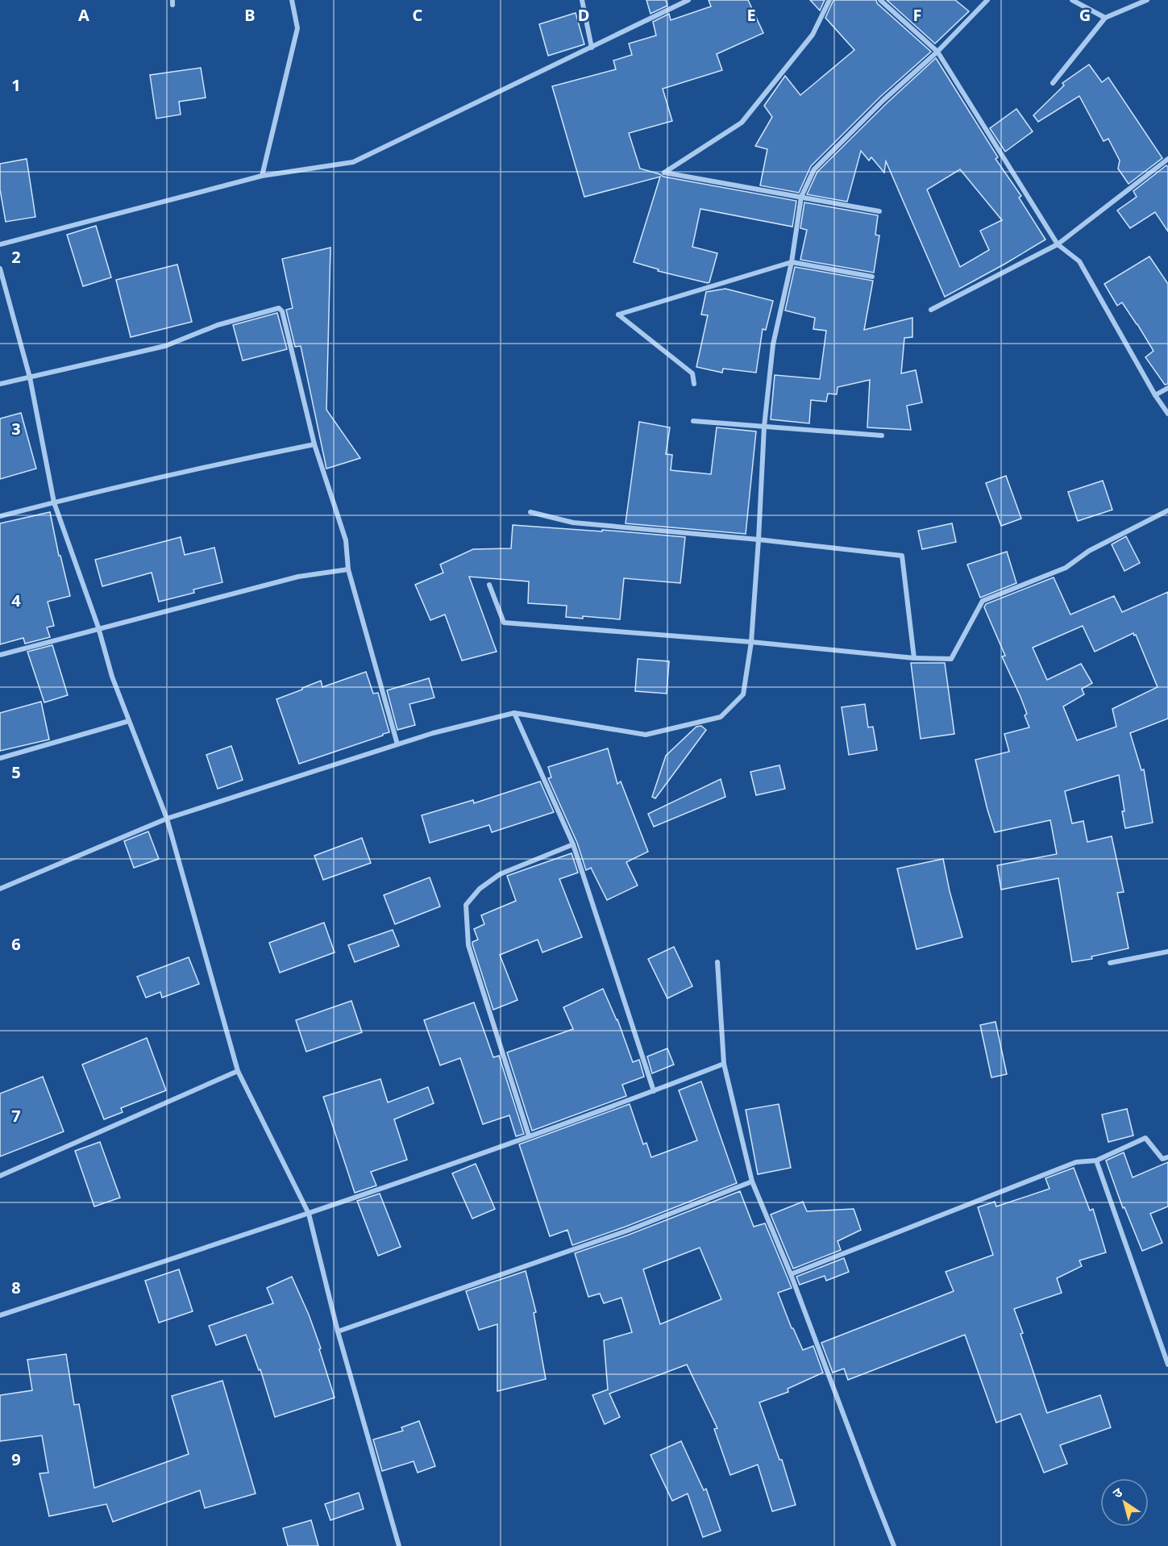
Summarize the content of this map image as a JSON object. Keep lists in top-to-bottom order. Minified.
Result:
{"north":"top left","grid":{"columns":["A","B","C","D","E","F","G"],"rows":["1","2","3","4","5","6","7","8","9"]}}
